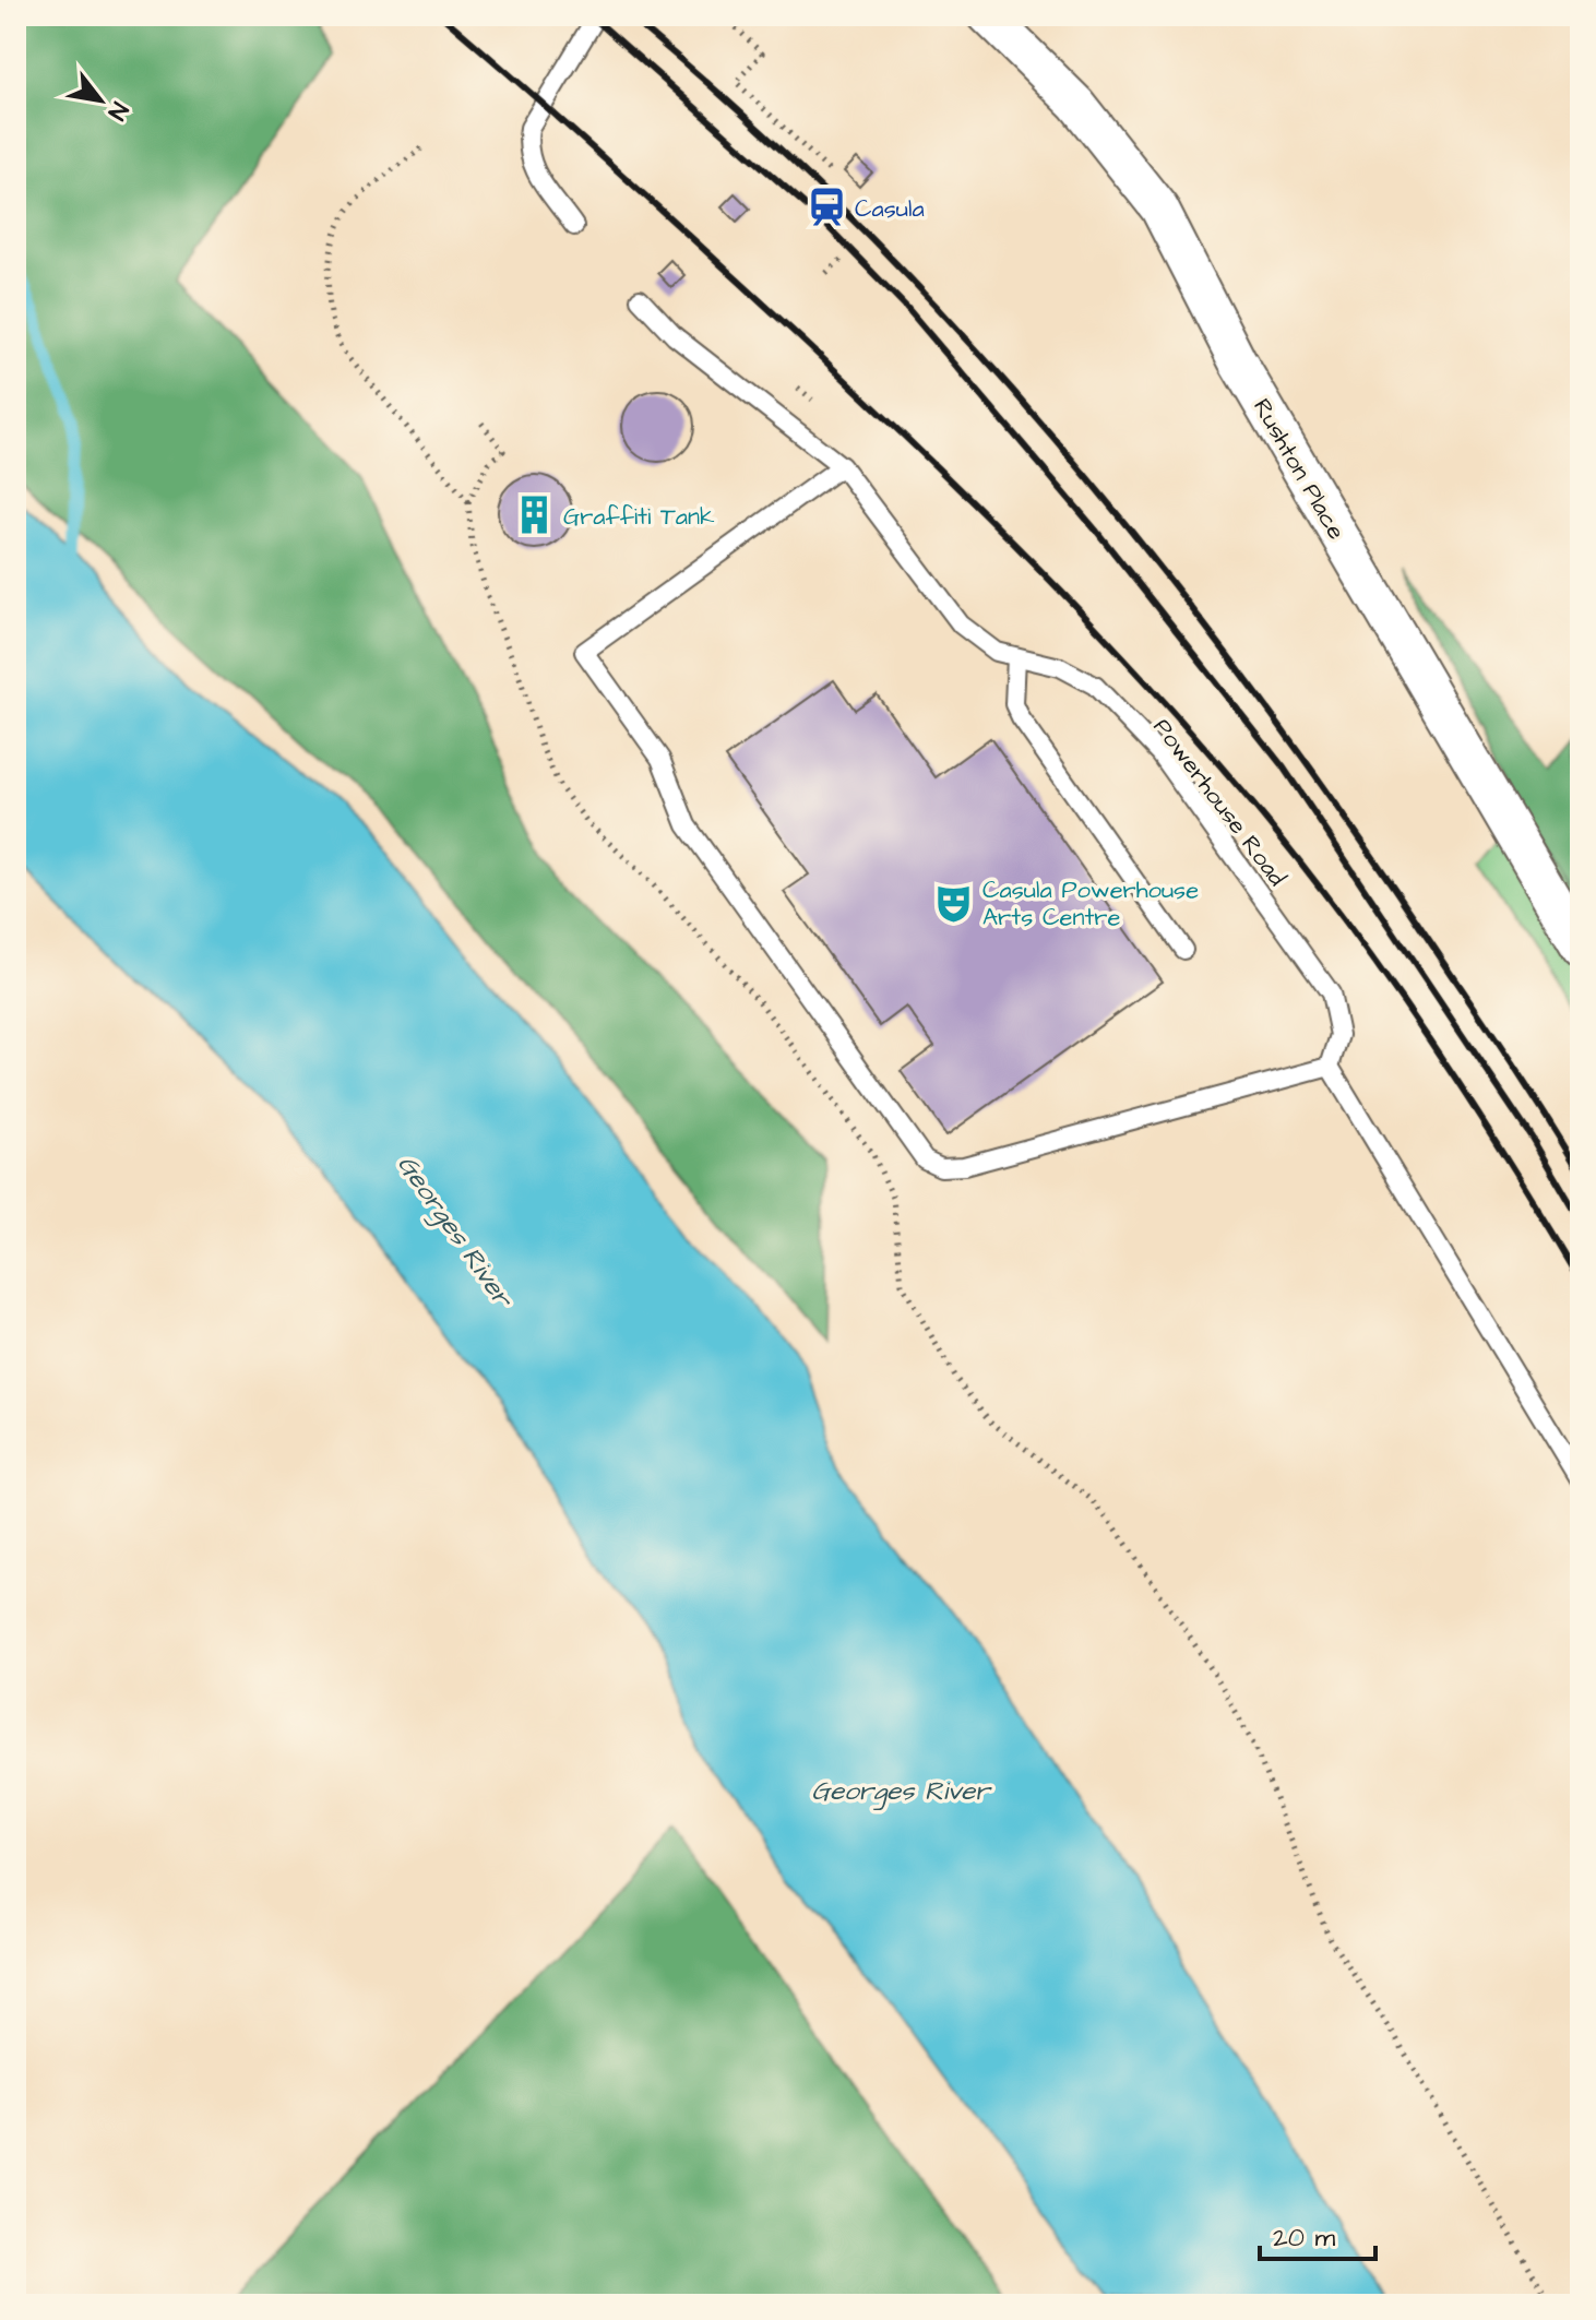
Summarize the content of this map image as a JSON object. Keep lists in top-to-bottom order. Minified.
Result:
{"streets":{"street":["Rushton Place"],"lane":["Powerhouse Road"]},"water":["Georges River"],"places":{"station":["Casula"],"building":["Graffiti Tank"],"theatre":["Casula Powerhouse Arts Centre"]},"scale_bar":"20 m","north":"bottom right"}
